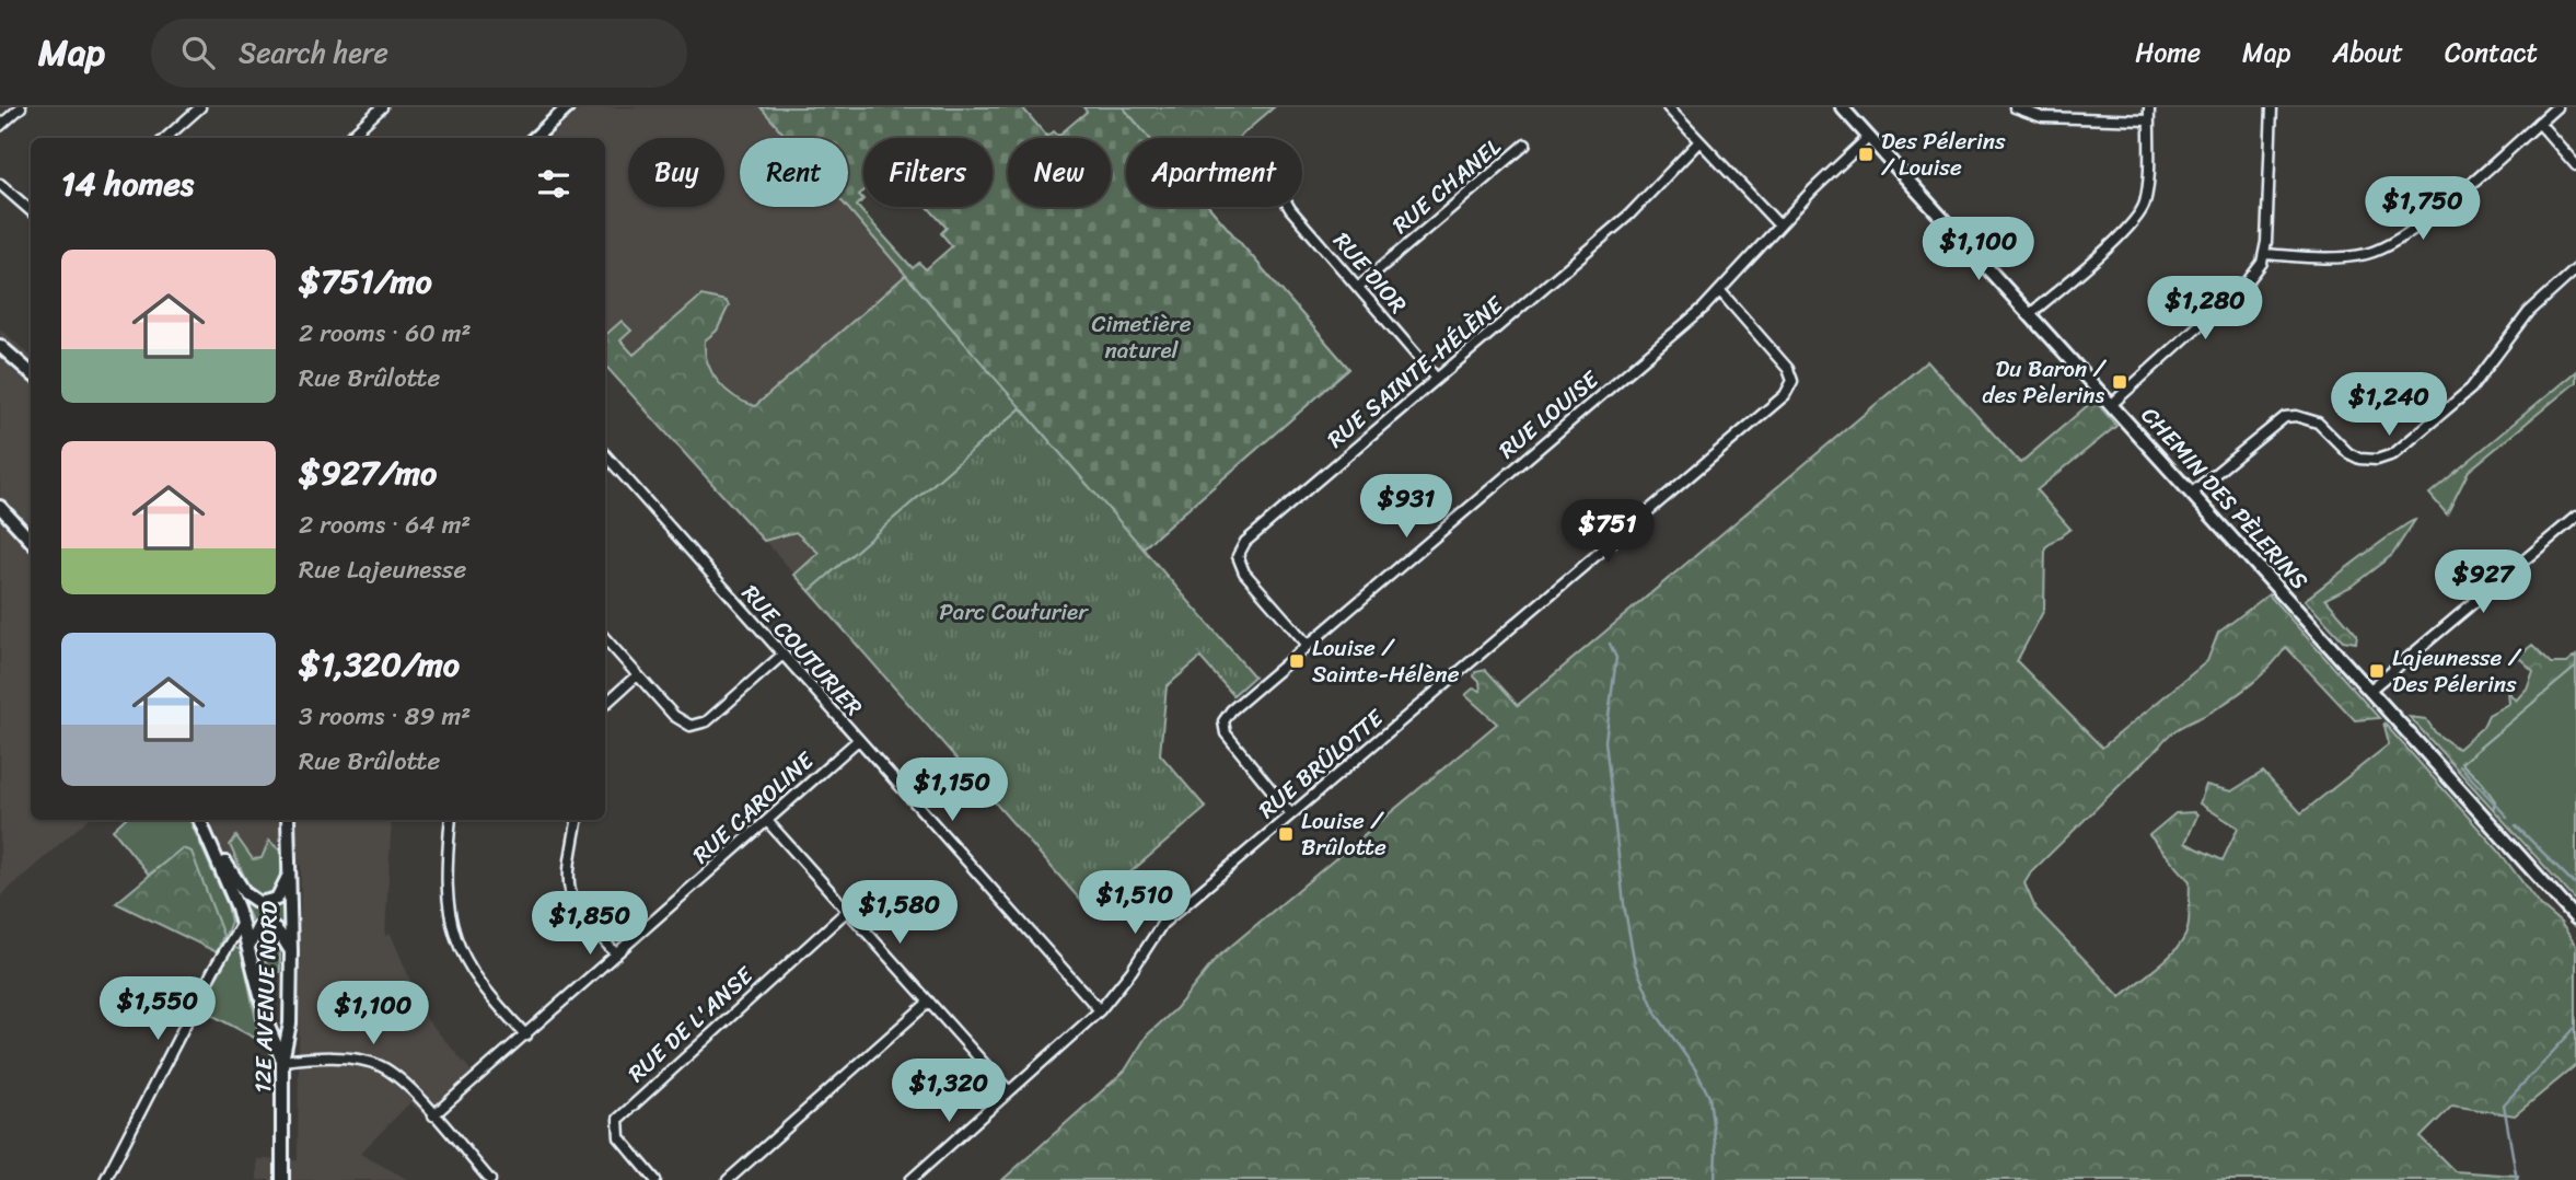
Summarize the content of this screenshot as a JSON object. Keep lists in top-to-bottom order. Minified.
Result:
{"streets":{"street":["RUE CHANEL","RUE DIOR","RUE SAINTE-HÉLÈNE","RUE LOUISE","CHEMIN DES PÈLERINS","RUE COUTURIER","RUE BRÛLOTTE","RUE CAROLINE","12E AVENUE NORD","RUE DE L'ANSE"]},"crossings":[["RUE CHANEL","RUE DIOR"],["RUE DIOR","RUE SAINTE-HÉLÈNE"],["RUE SAINTE-HÉLÈNE","RUE LOUISE"],["RUE LOUISE","CHEMIN DES PÈLERINS"],["RUE LOUISE","RUE BRÛLOTTE"],["RUE COUTURIER","RUE BRÛLOTTE"],["RUE COUTURIER","RUE CAROLINE"]],"parks":["Cimetière naturel","Parc Couturier"],"places":{"transit":["Des Pélerins / Louise","Du Baron / des Pèlerins","Louise / Sainte-Hélène","Lajeunesse / Des Pélerins","Louise / Brûlotte"]},"page":{"header":"Map","search":"Search here","nav":["Home","Map","About","Contact"],"chip":["Buy","Rent","Filters","New","Apartment"],"heading":"14 homes","price":["$1,750","$1,100","$1,280","$1,240","$931","$751","$927","$1,150","$1,510","$1,580","$1,850","$1,550","$1,100","$1,320"],"list":[{"name":"$751/mo","note":"2 rooms · 60 m² · Rue Brûlotte"},{"name":"$927/mo","note":"2 rooms · 64 m² · Rue Lajeunesse"},{"name":"$1,320/mo","note":"3 rooms · 89 m² · Rue Brûlotte"}]}}
